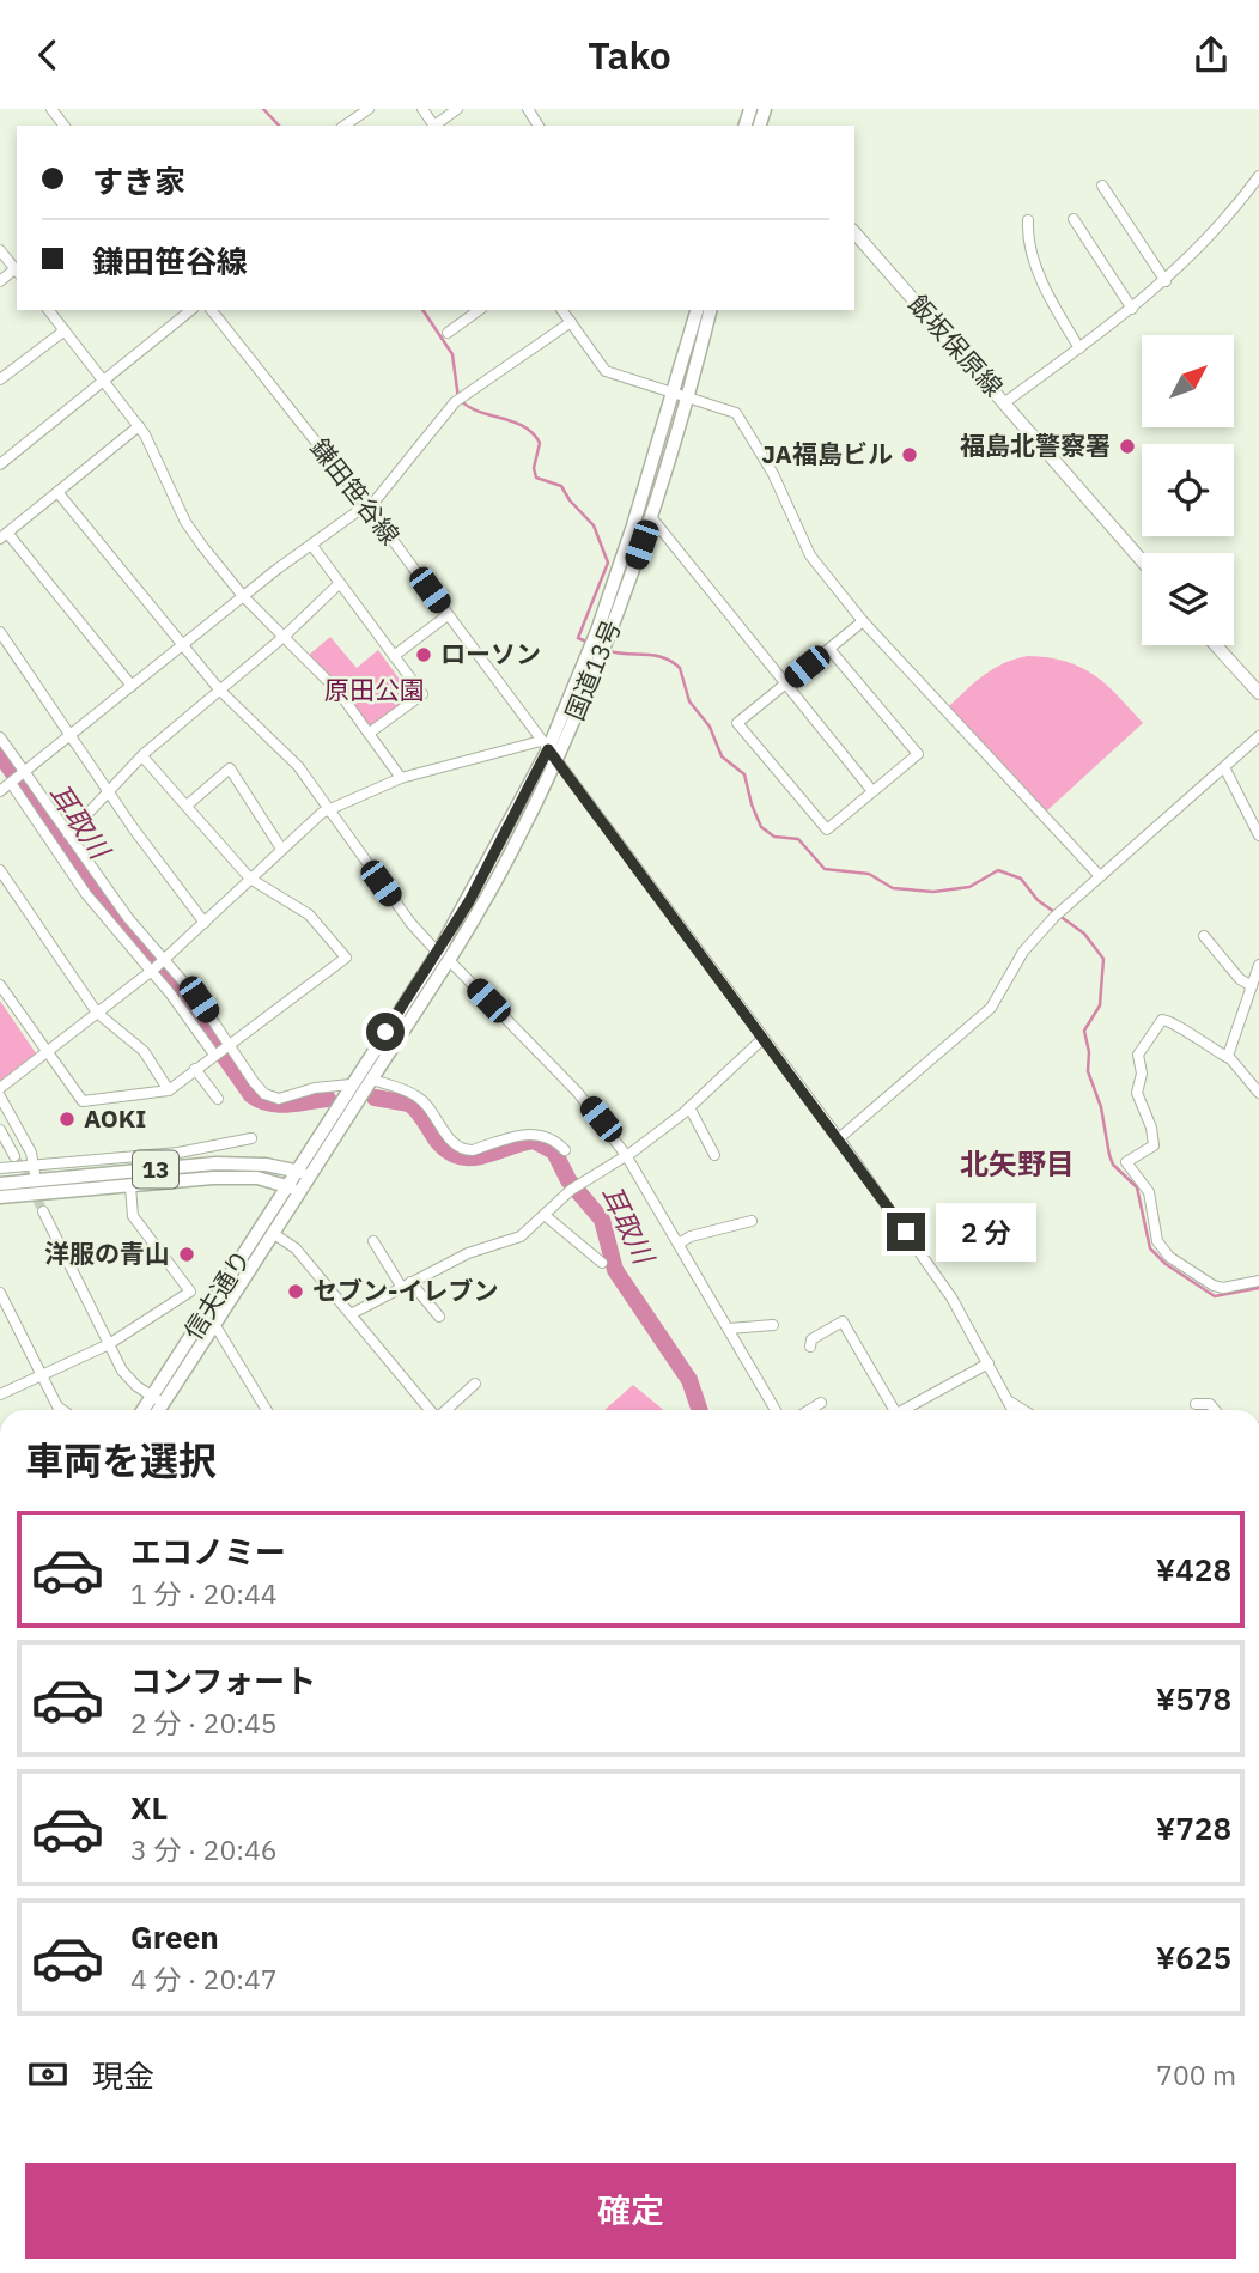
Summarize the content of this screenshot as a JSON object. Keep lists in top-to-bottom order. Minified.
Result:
{"streets":{"highway":["国道13号","13","信夫通り"],"main road":["飯坂保原線"],"street":["鎌田笹谷線"]},"crossings":[["鎌田笹谷線","国道13号"],["国道13号","13"],["国道13号","信夫通り"],["13","信夫通り"]],"districts":["北矢野目"],"water":["耳取川"],"parks":["原田公園"],"places":["福島北警察署","JA福島ビル","ローソン","AOKI","洋服の青山","セブン-イレブン"],"north":"top right","page":{"header":"Tako","banner":["すき家","鎌田笹谷線"],"bubble":"2 分","heading":"車両を選択","list":[{"name":"エコノミー","note":"1 分 · 20:44","value":"¥428"},{"name":"コンフォート","note":"2 分 · 20:45","value":"¥578"},{"name":"XL","note":"3 分 · 20:46","value":"¥728"},{"name":"Green","note":"4 分 · 20:47","value":"¥625"}],"pay":["現金","700 m"],"buttons":"確定"}}
